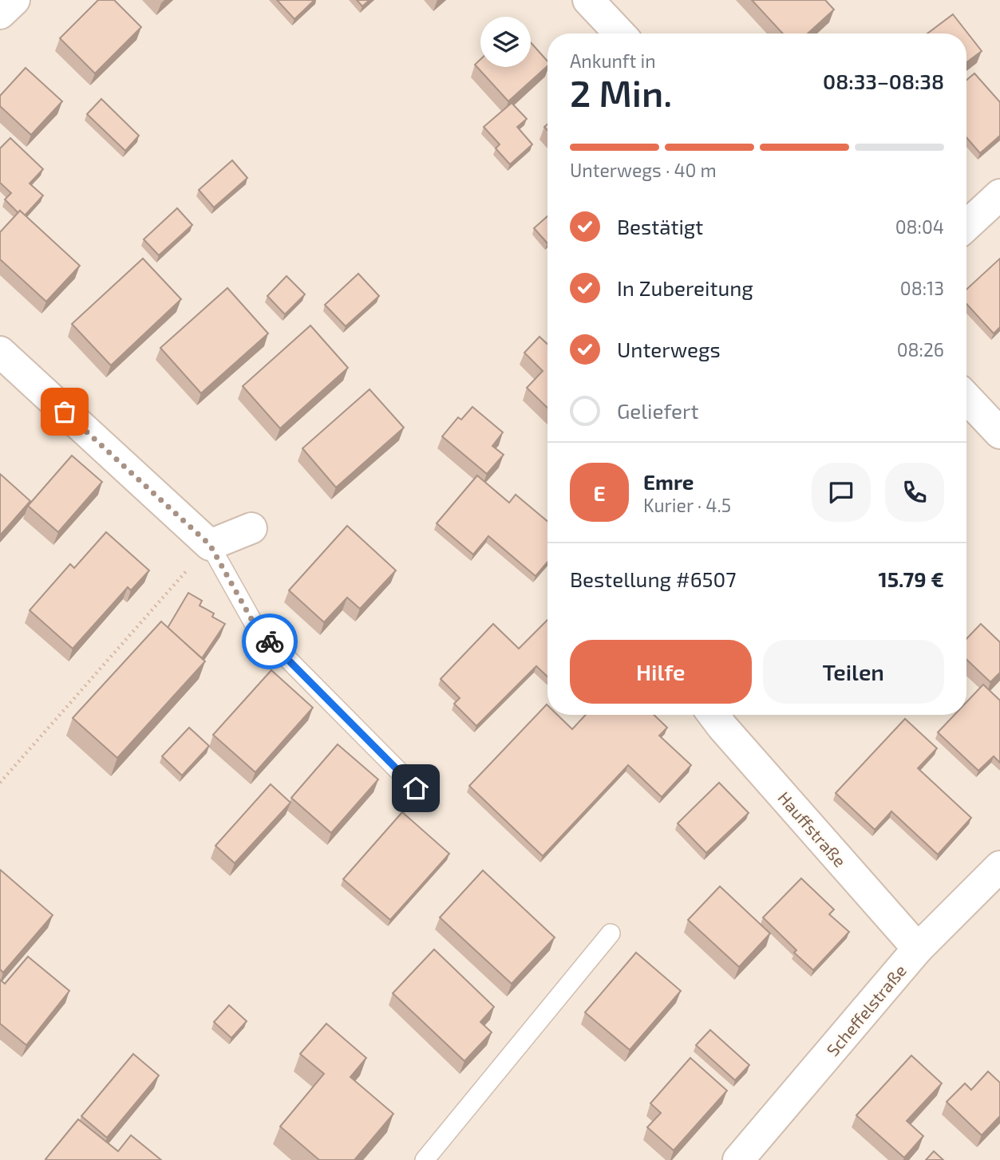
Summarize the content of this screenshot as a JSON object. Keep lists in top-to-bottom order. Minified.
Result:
{"streets":{"street":["Hauffstraße","Scheffelstraße"]},"crossings":[["Hauffstraße","Scheffelstraße"]],"page":{"heading":["2 Min.","Ankunft in","08:33–08:38"],"panel":["Emre","Kurier · 4.5","Bestellung #6507","15.79 €"],"bar":"Unterwegs · 40 m","list":[["Bestätigt","08:04"],["In Zubereitung","08:13"],["Unterwegs","08:26"],"Geliefert"],"round":"E","buttons":["Hilfe","Teilen"]}}
